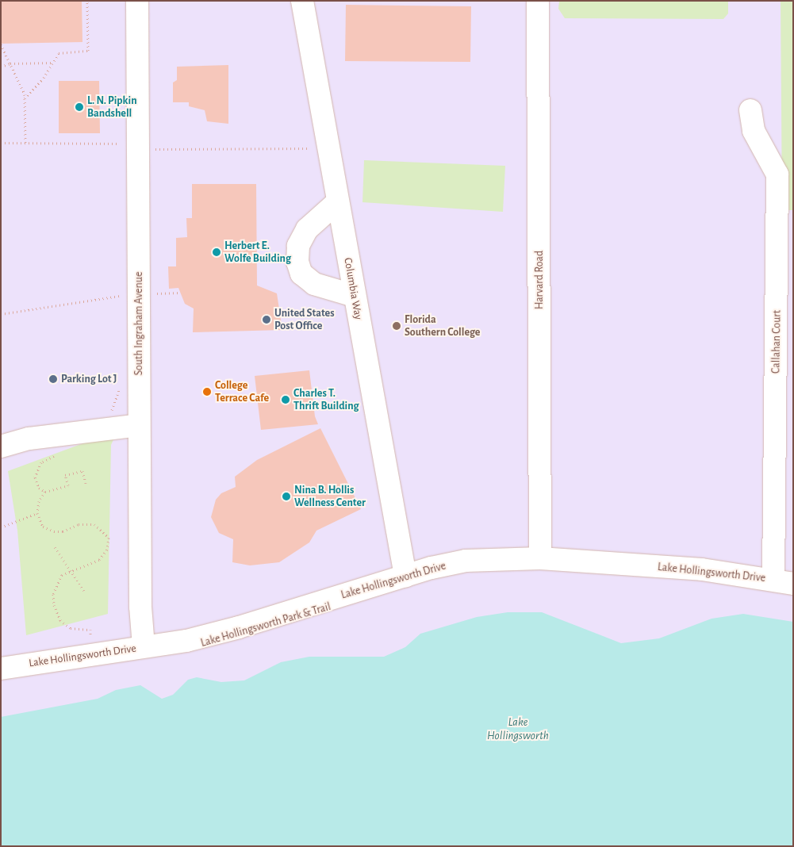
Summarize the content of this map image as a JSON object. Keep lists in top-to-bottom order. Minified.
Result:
{"streets":{"street":["Harvard Road","Columbia Way","South Ingraham Avenue","Callahan Court","Lake Hollingsworth Drive"]},"crossings":[["Harvard Road","Lake Hollingsworth Drive"],["Columbia Way","Lake Hollingsworth Drive"],["South Ingraham Avenue","Lake Hollingsworth Drive"],["Callahan Court","Lake Hollingsworth Drive"]],"water":["Lake Hollingsworth"],"places":["L. N. Pipkin Bandshell","Herbert E. Wolfe Building","United States Post Office","Florida Southern College","Parking Lot J","College Terrace Cafe","Charles T. Thrift Building","Nina B. Hollis Wellness Center"]}
